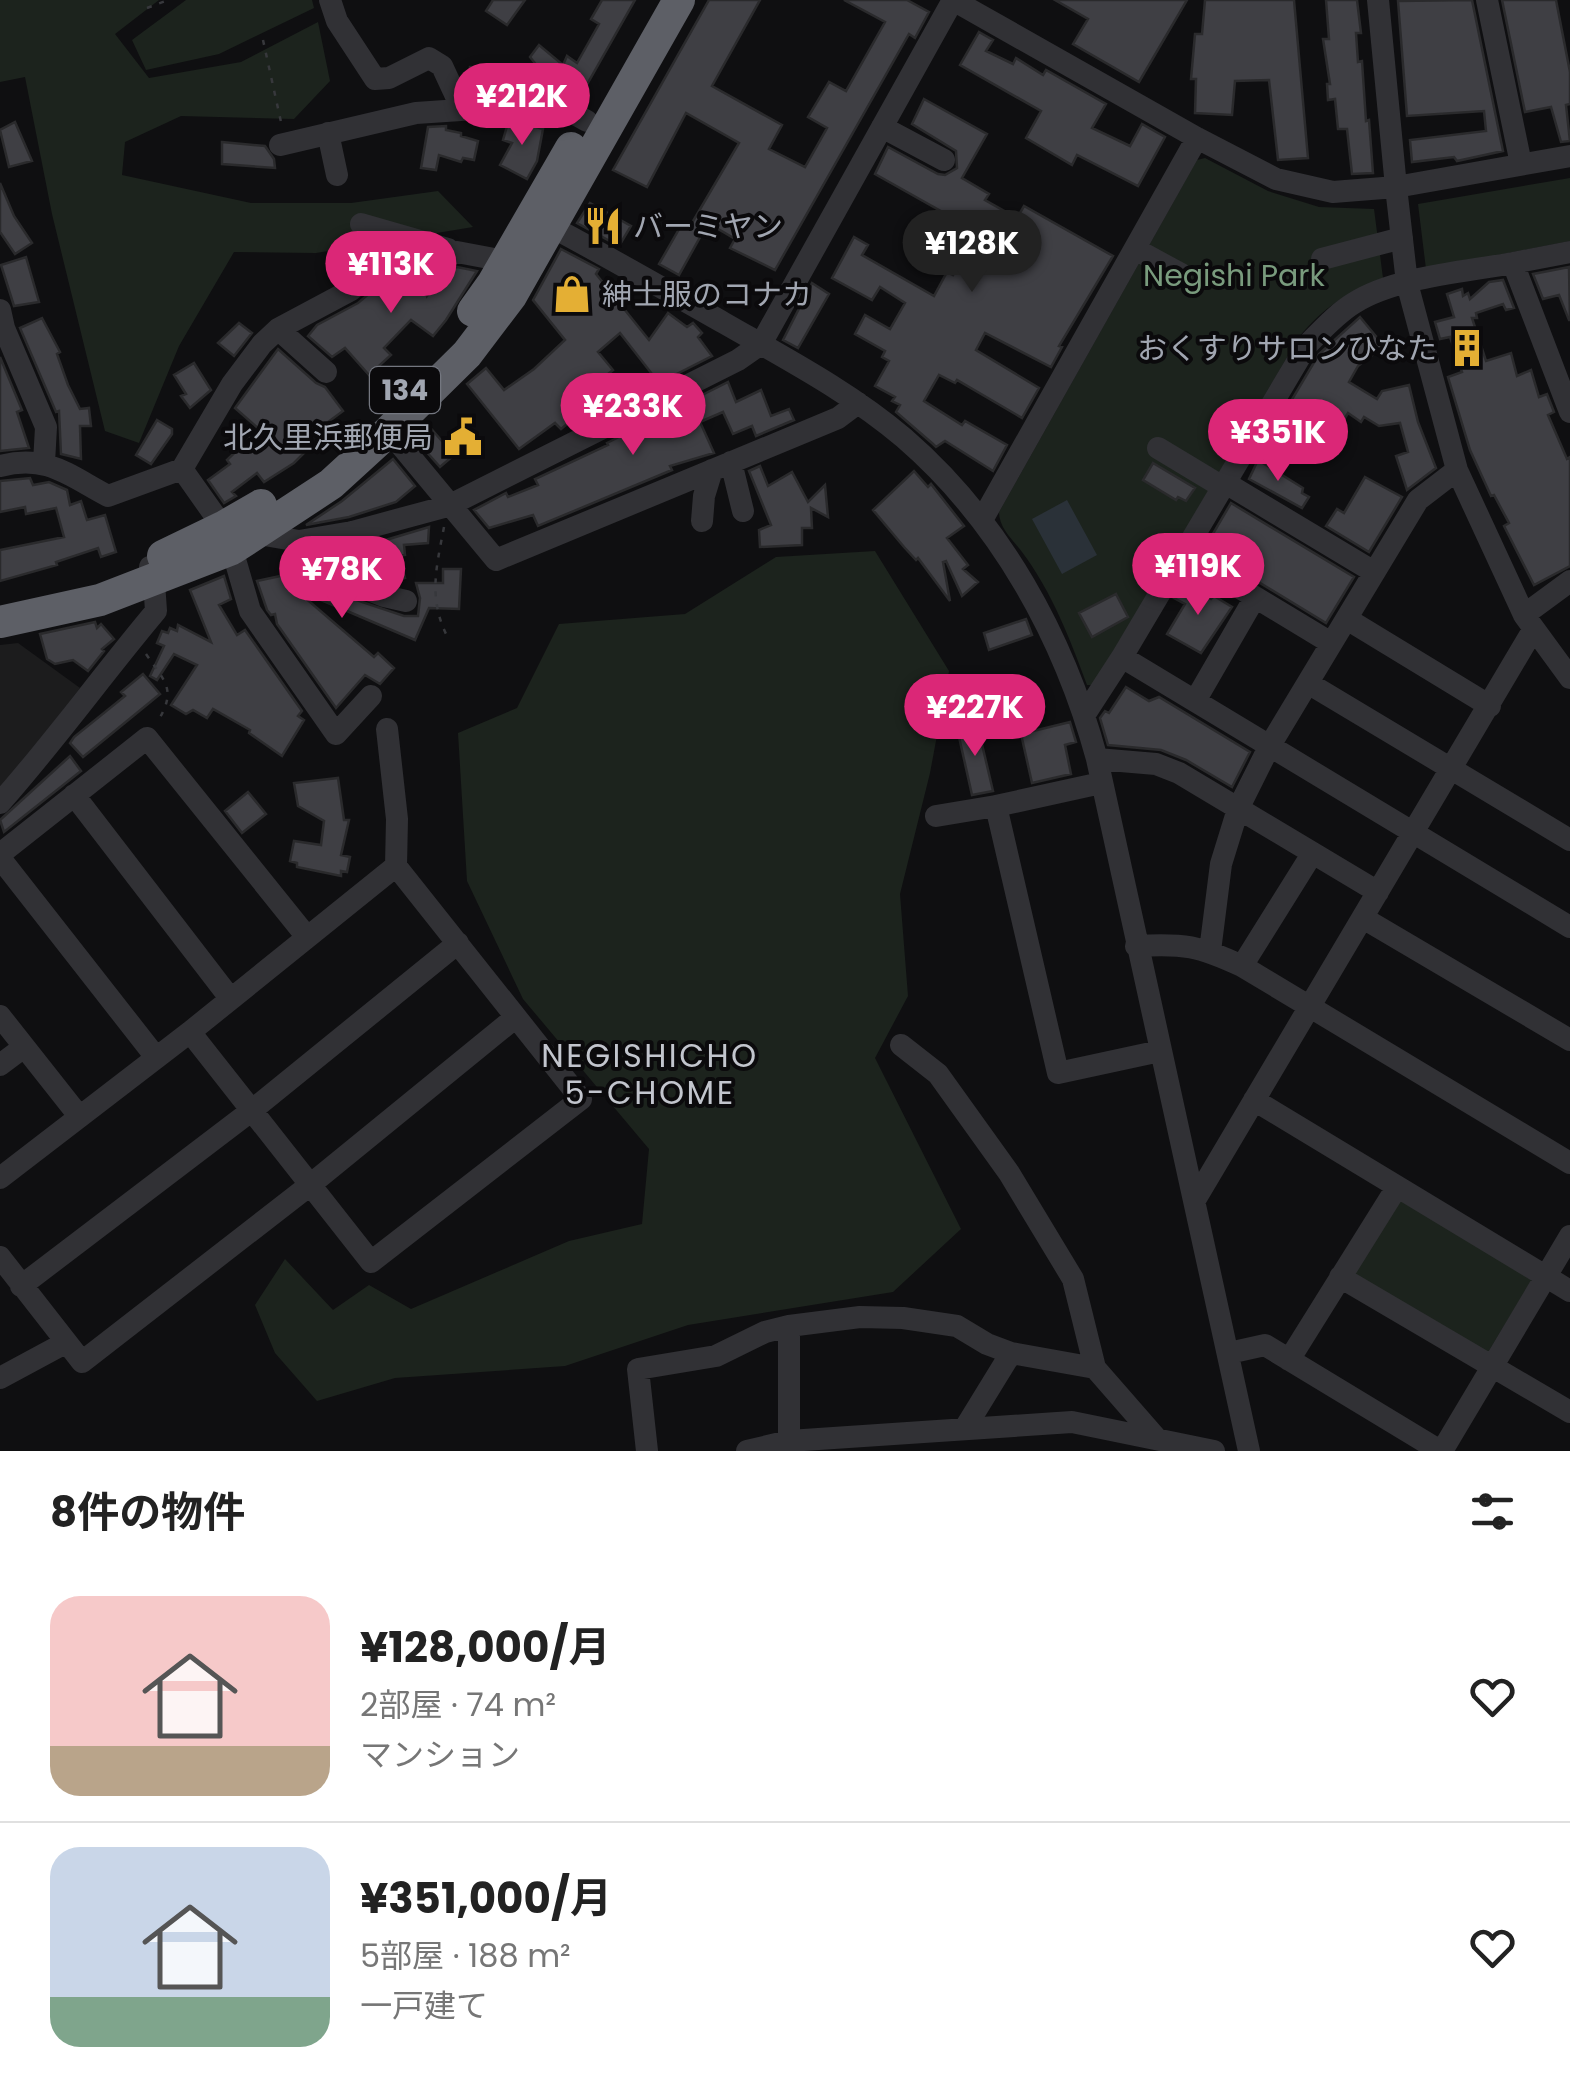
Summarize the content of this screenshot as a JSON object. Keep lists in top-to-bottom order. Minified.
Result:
{"streets":{"highway":["134"]},"districts":["NEGISHICHO 5-CHOME"],"parks":["Negishi Park"],"places":{"restaurant":["バーミヤン"],"shop":["紳士服のコナカ"],"building":["おくすりサロンひなた"],"public building":["北久里浜郵便局"]},"page":{"price":["¥212K","¥128K","¥113K","¥233K","¥351K","¥119K","¥78K","¥227K"],"heading":"8件の物件","list":[{"name":"¥128,000/月","note":"2部屋 · 74 m² · マンション"},{"name":"¥351,000/月","note":"5部屋 · 188 m² · 一戸建て"}]}}
